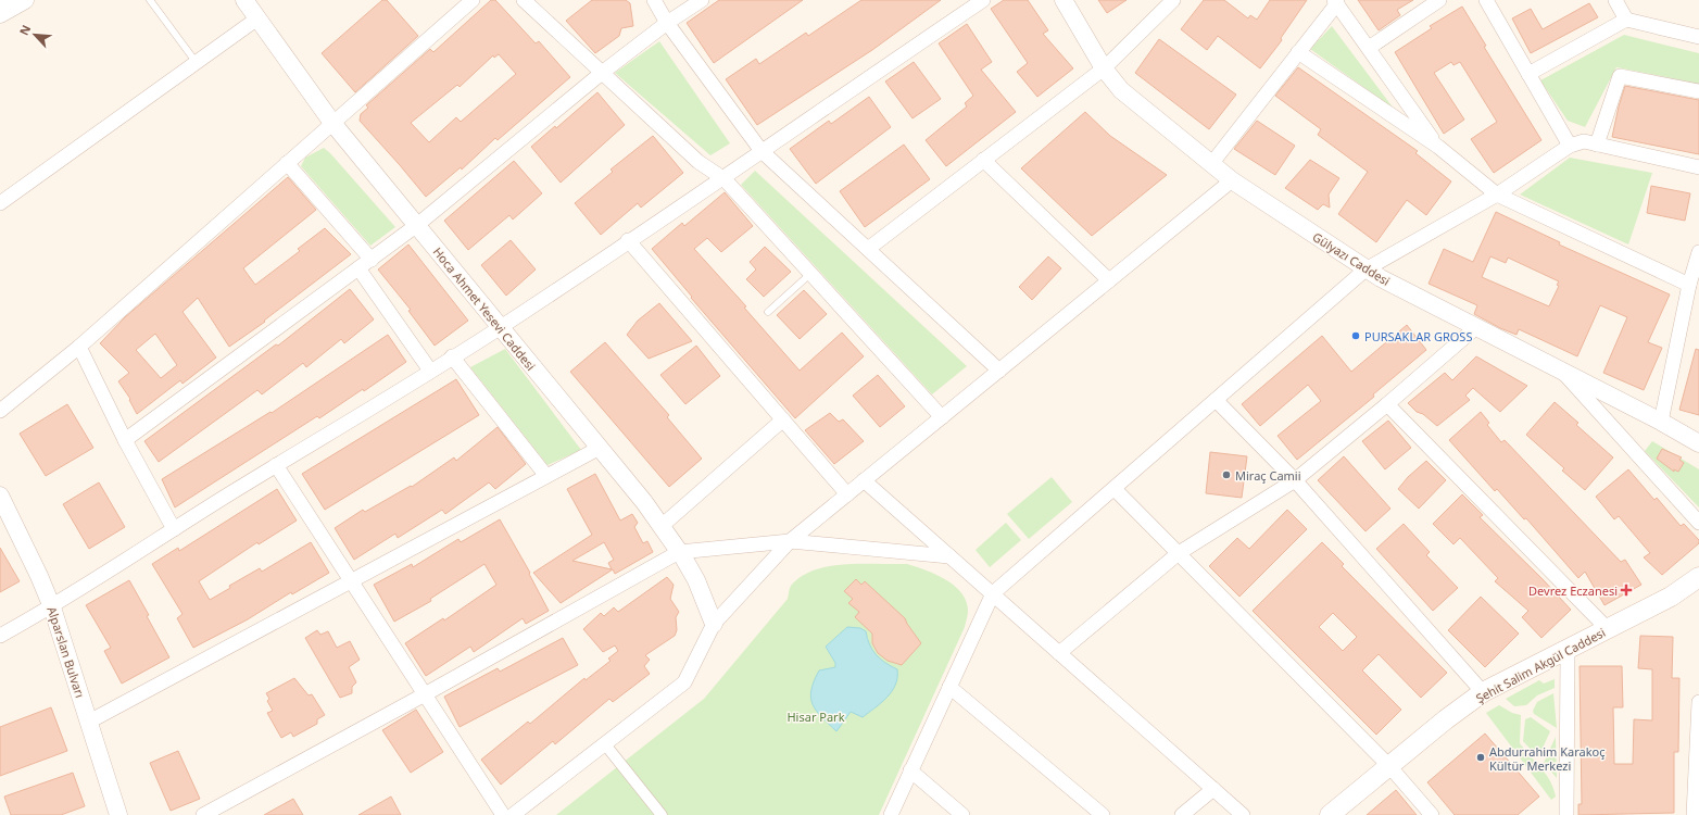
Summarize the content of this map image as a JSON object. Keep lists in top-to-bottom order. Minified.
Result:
{"streets":{"main road":["Şehit Salim Akgül Caddesi"],"street":["Gülyazı Caddesi","Hoca Ahmet Yesevi Caddesi","Alparslan Bulvarı"]},"parks":["Hisar Park"],"places":{"other":["PURSAKLAR GROSS","Miraç Camii","Abdurrahim Karakoç Kültür Merkezi"],"health":["Devrez Eczanesi"]},"north":"top left"}
